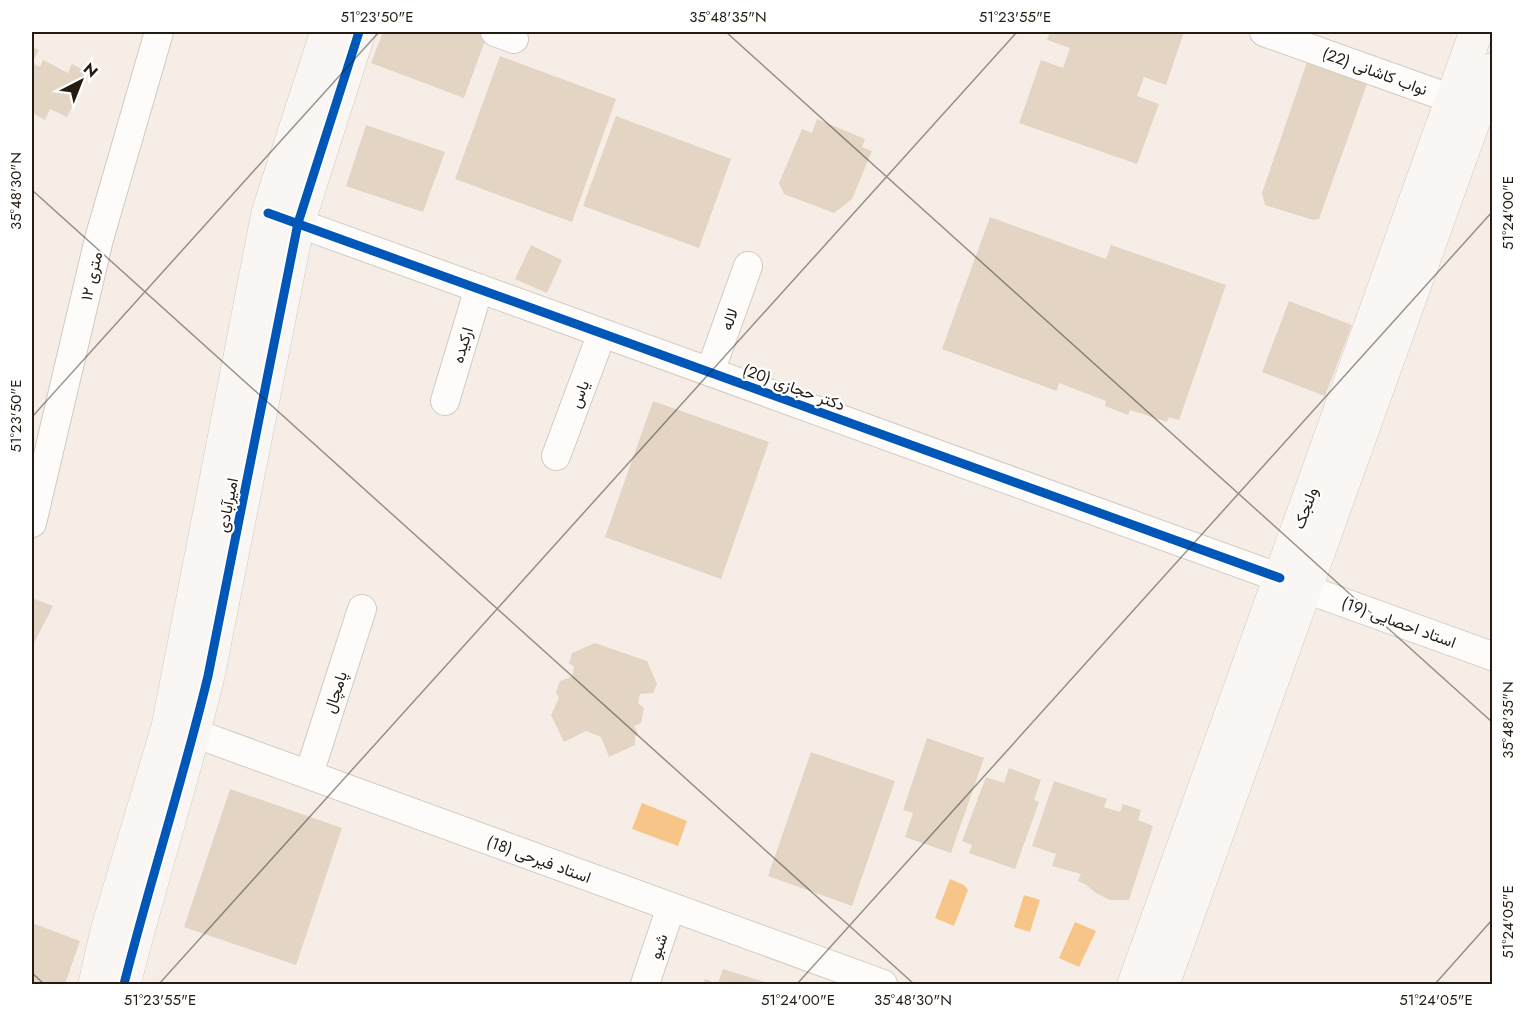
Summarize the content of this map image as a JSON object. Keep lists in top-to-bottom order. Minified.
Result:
{"streets":{"street":["نواب کاشانی (22)","۱۲ متری","لاله","ارکیده","دکتر حجازی (20)","یاس","امیرآبادی","ولنجک","استاد احصایی (19)","پامچال","استاد فیرحی (18)","شبو"]},"crossings":[["نواب کاشانی (22)","ولنجک"],["لاله","دکتر حجازی (20)"],["ارکیده","دکتر حجازی (20)"],["دکتر حجازی (20)","یاس"],["دکتر حجازی (20)","امیرآبادی"],["دکتر حجازی (20)","ولنجک"],["دکتر حجازی (20)","استاد احصایی (19)"],["امیرآبادی","استاد فیرحی (18)"],["ولنجک","استاد احصایی (19)"],["پامچال","استاد فیرحی (18)"],["استاد فیرحی (18)","شبو"]],"north":"top right","coordinates":["51°23'50\"E","35°48'35\"N","51°23'55\"E","35°48'30\"N","51°24'00\"E","51°24'05\"E"]}
